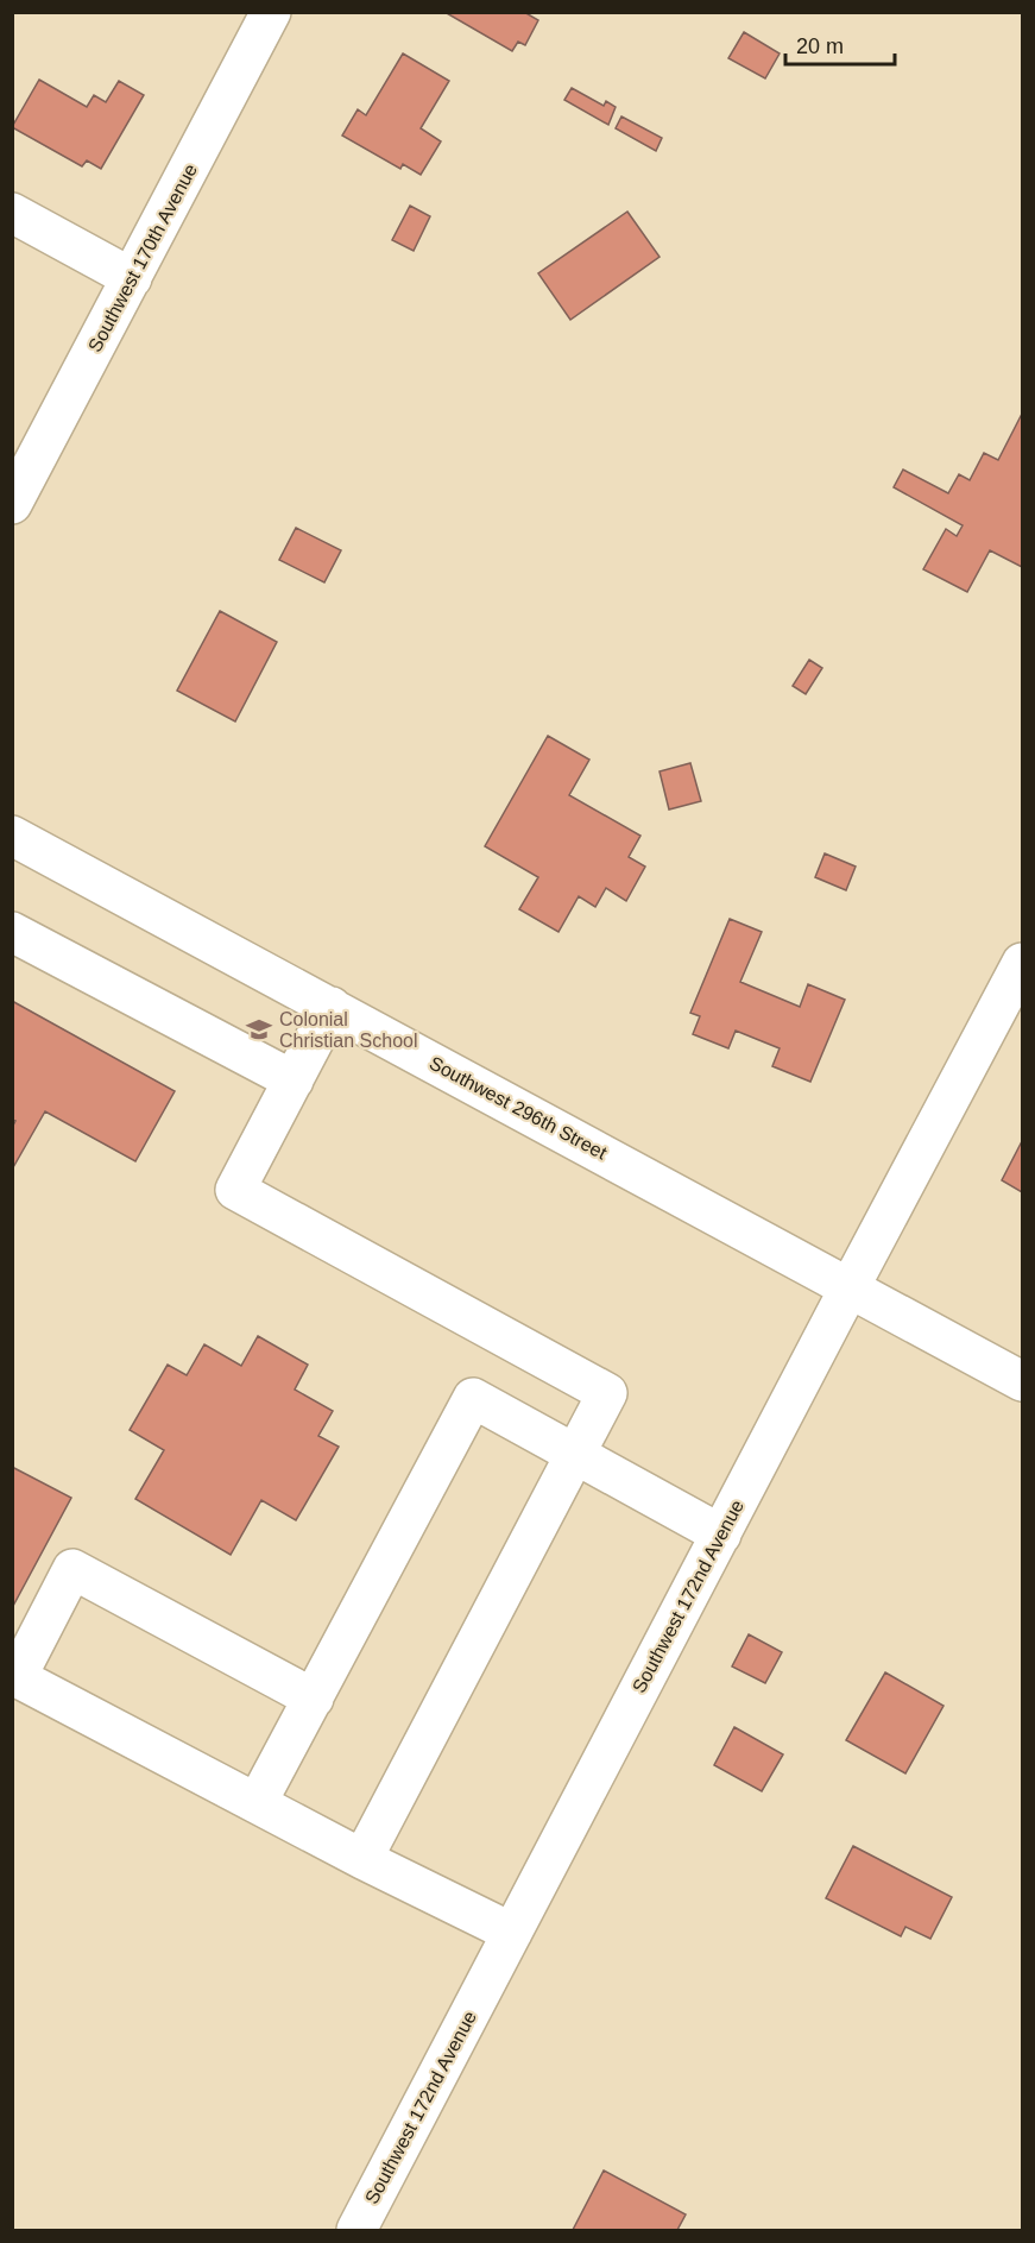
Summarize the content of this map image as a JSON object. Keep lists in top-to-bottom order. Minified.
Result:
{"streets":{"street":["Southwest 170th Avenue","Southwest 296th Street","Southwest 172nd Avenue"]},"crossings":[["Southwest 296th Street","Southwest 172nd Avenue"]],"places":{"school or university":["Colonial Christian School"]},"scale_bar":"20 m"}
